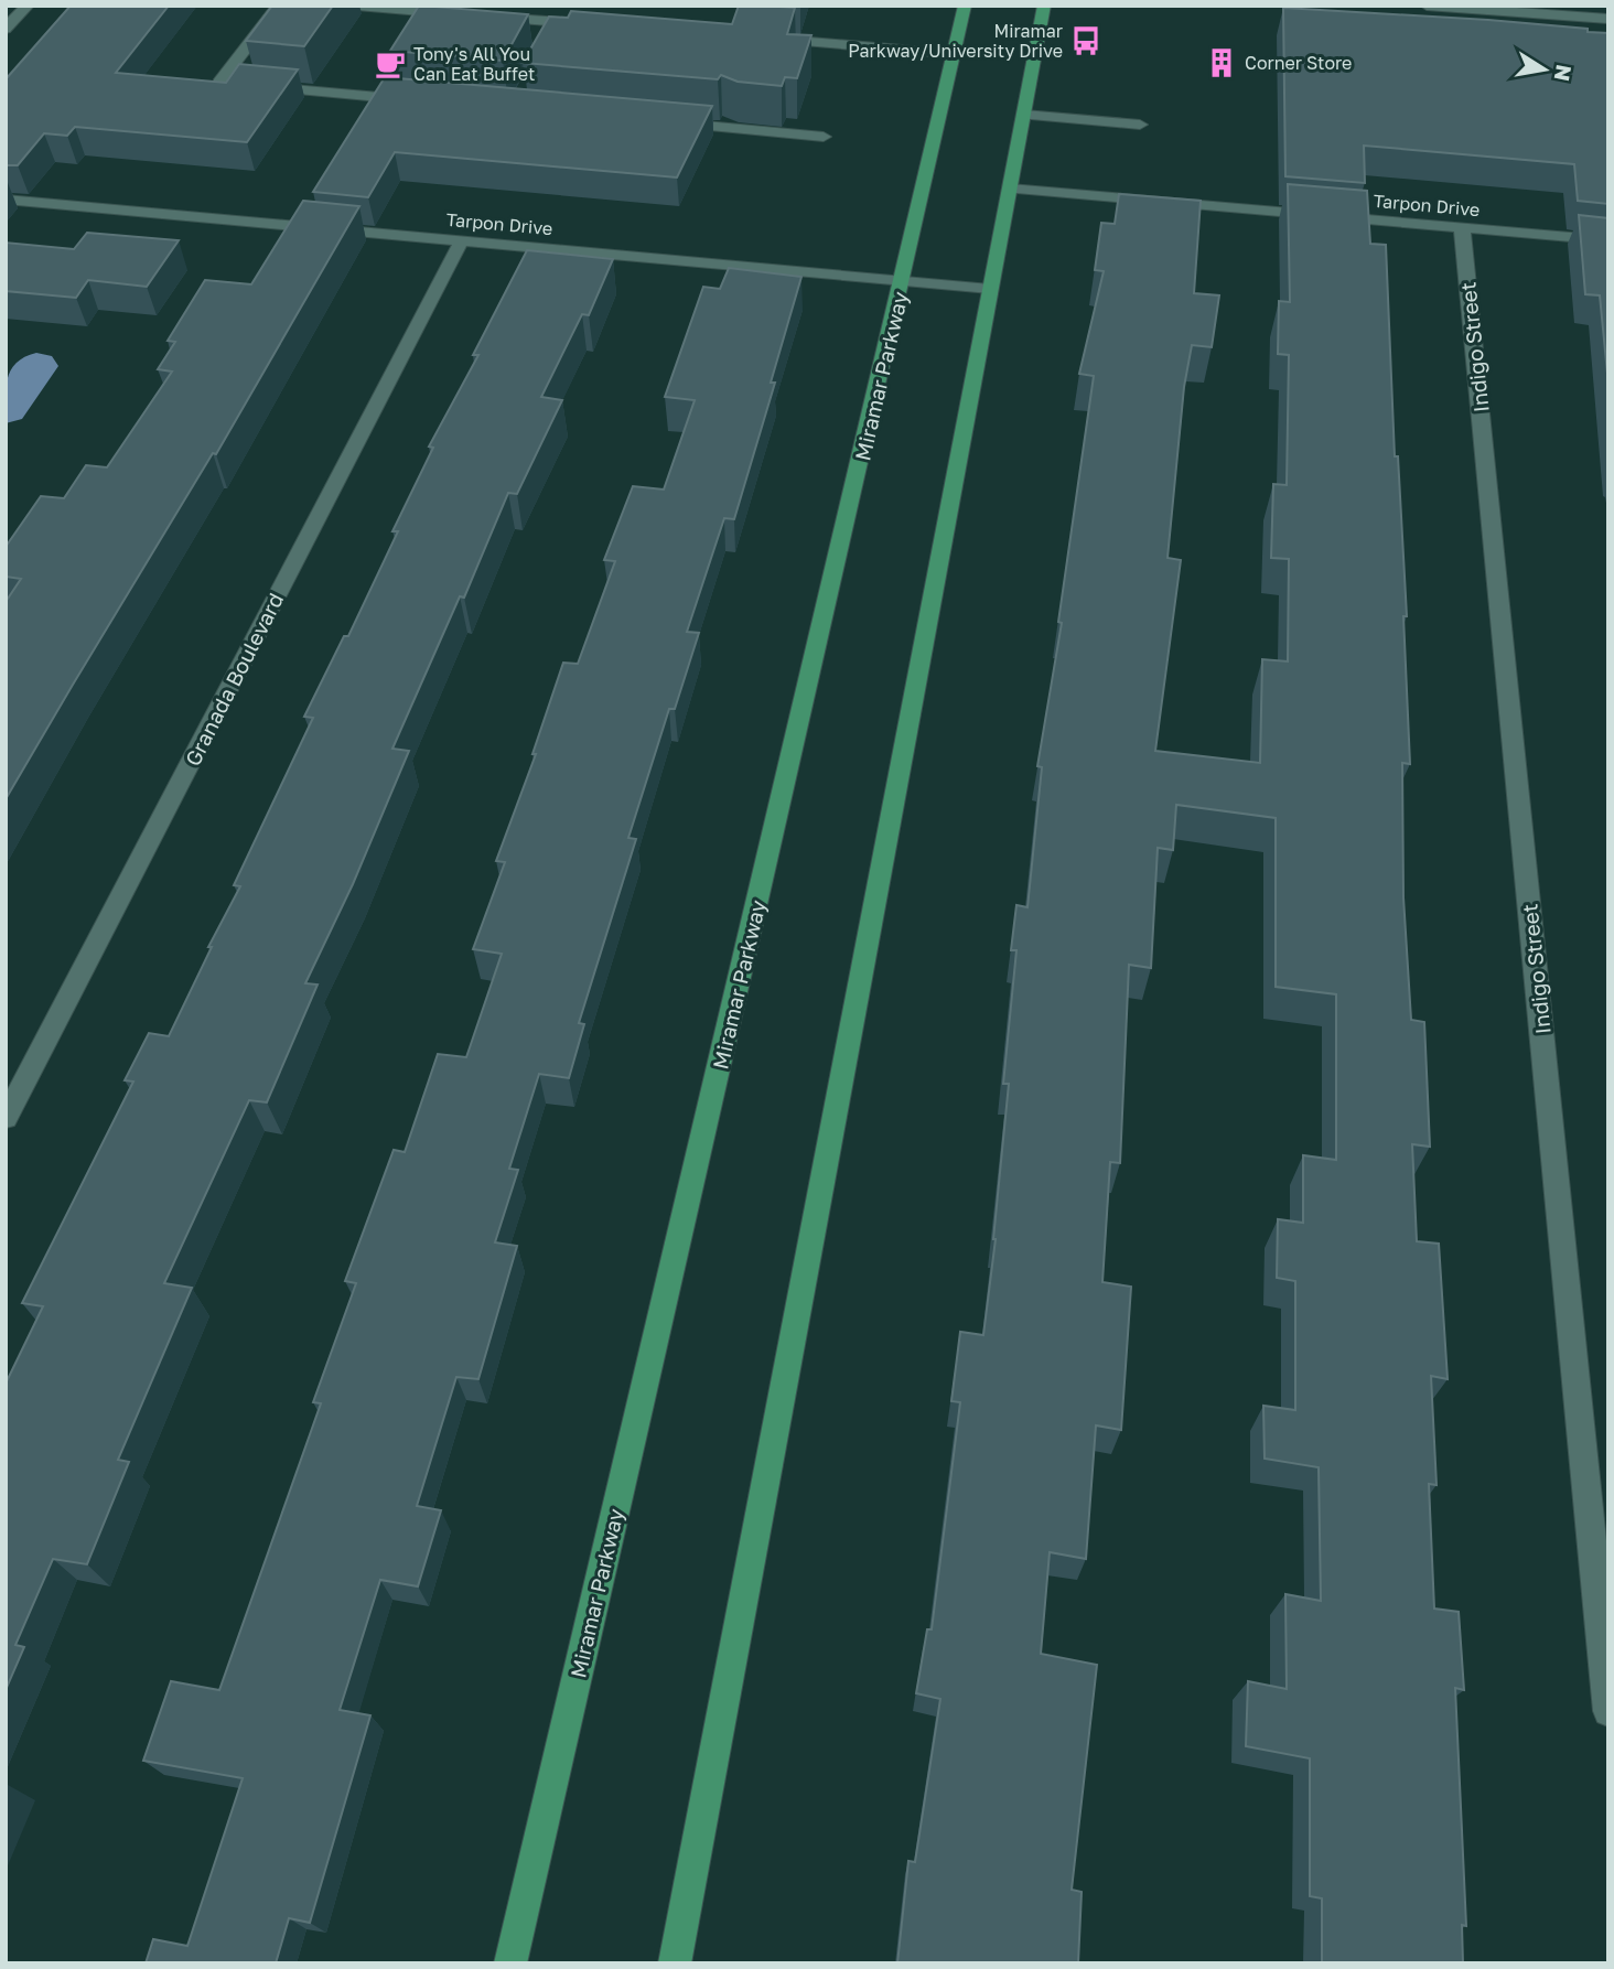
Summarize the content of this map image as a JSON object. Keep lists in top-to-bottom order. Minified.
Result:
{"streets":{"main road":["Miramar Parkway"],"street":["Tarpon Drive","Indigo Street","Granada Boulevard"]},"crossings":[["Tarpon Drive","Indigo Street"],["Tarpon Drive","Miramar Parkway"],["Tarpon Drive","Granada Boulevard"]],"places":{"bus stop":["Miramar Parkway/University Drive"],"building":["Corner Store"],"cafe":["Tony's All You Can Eat Buffet"]},"north":"right"}
